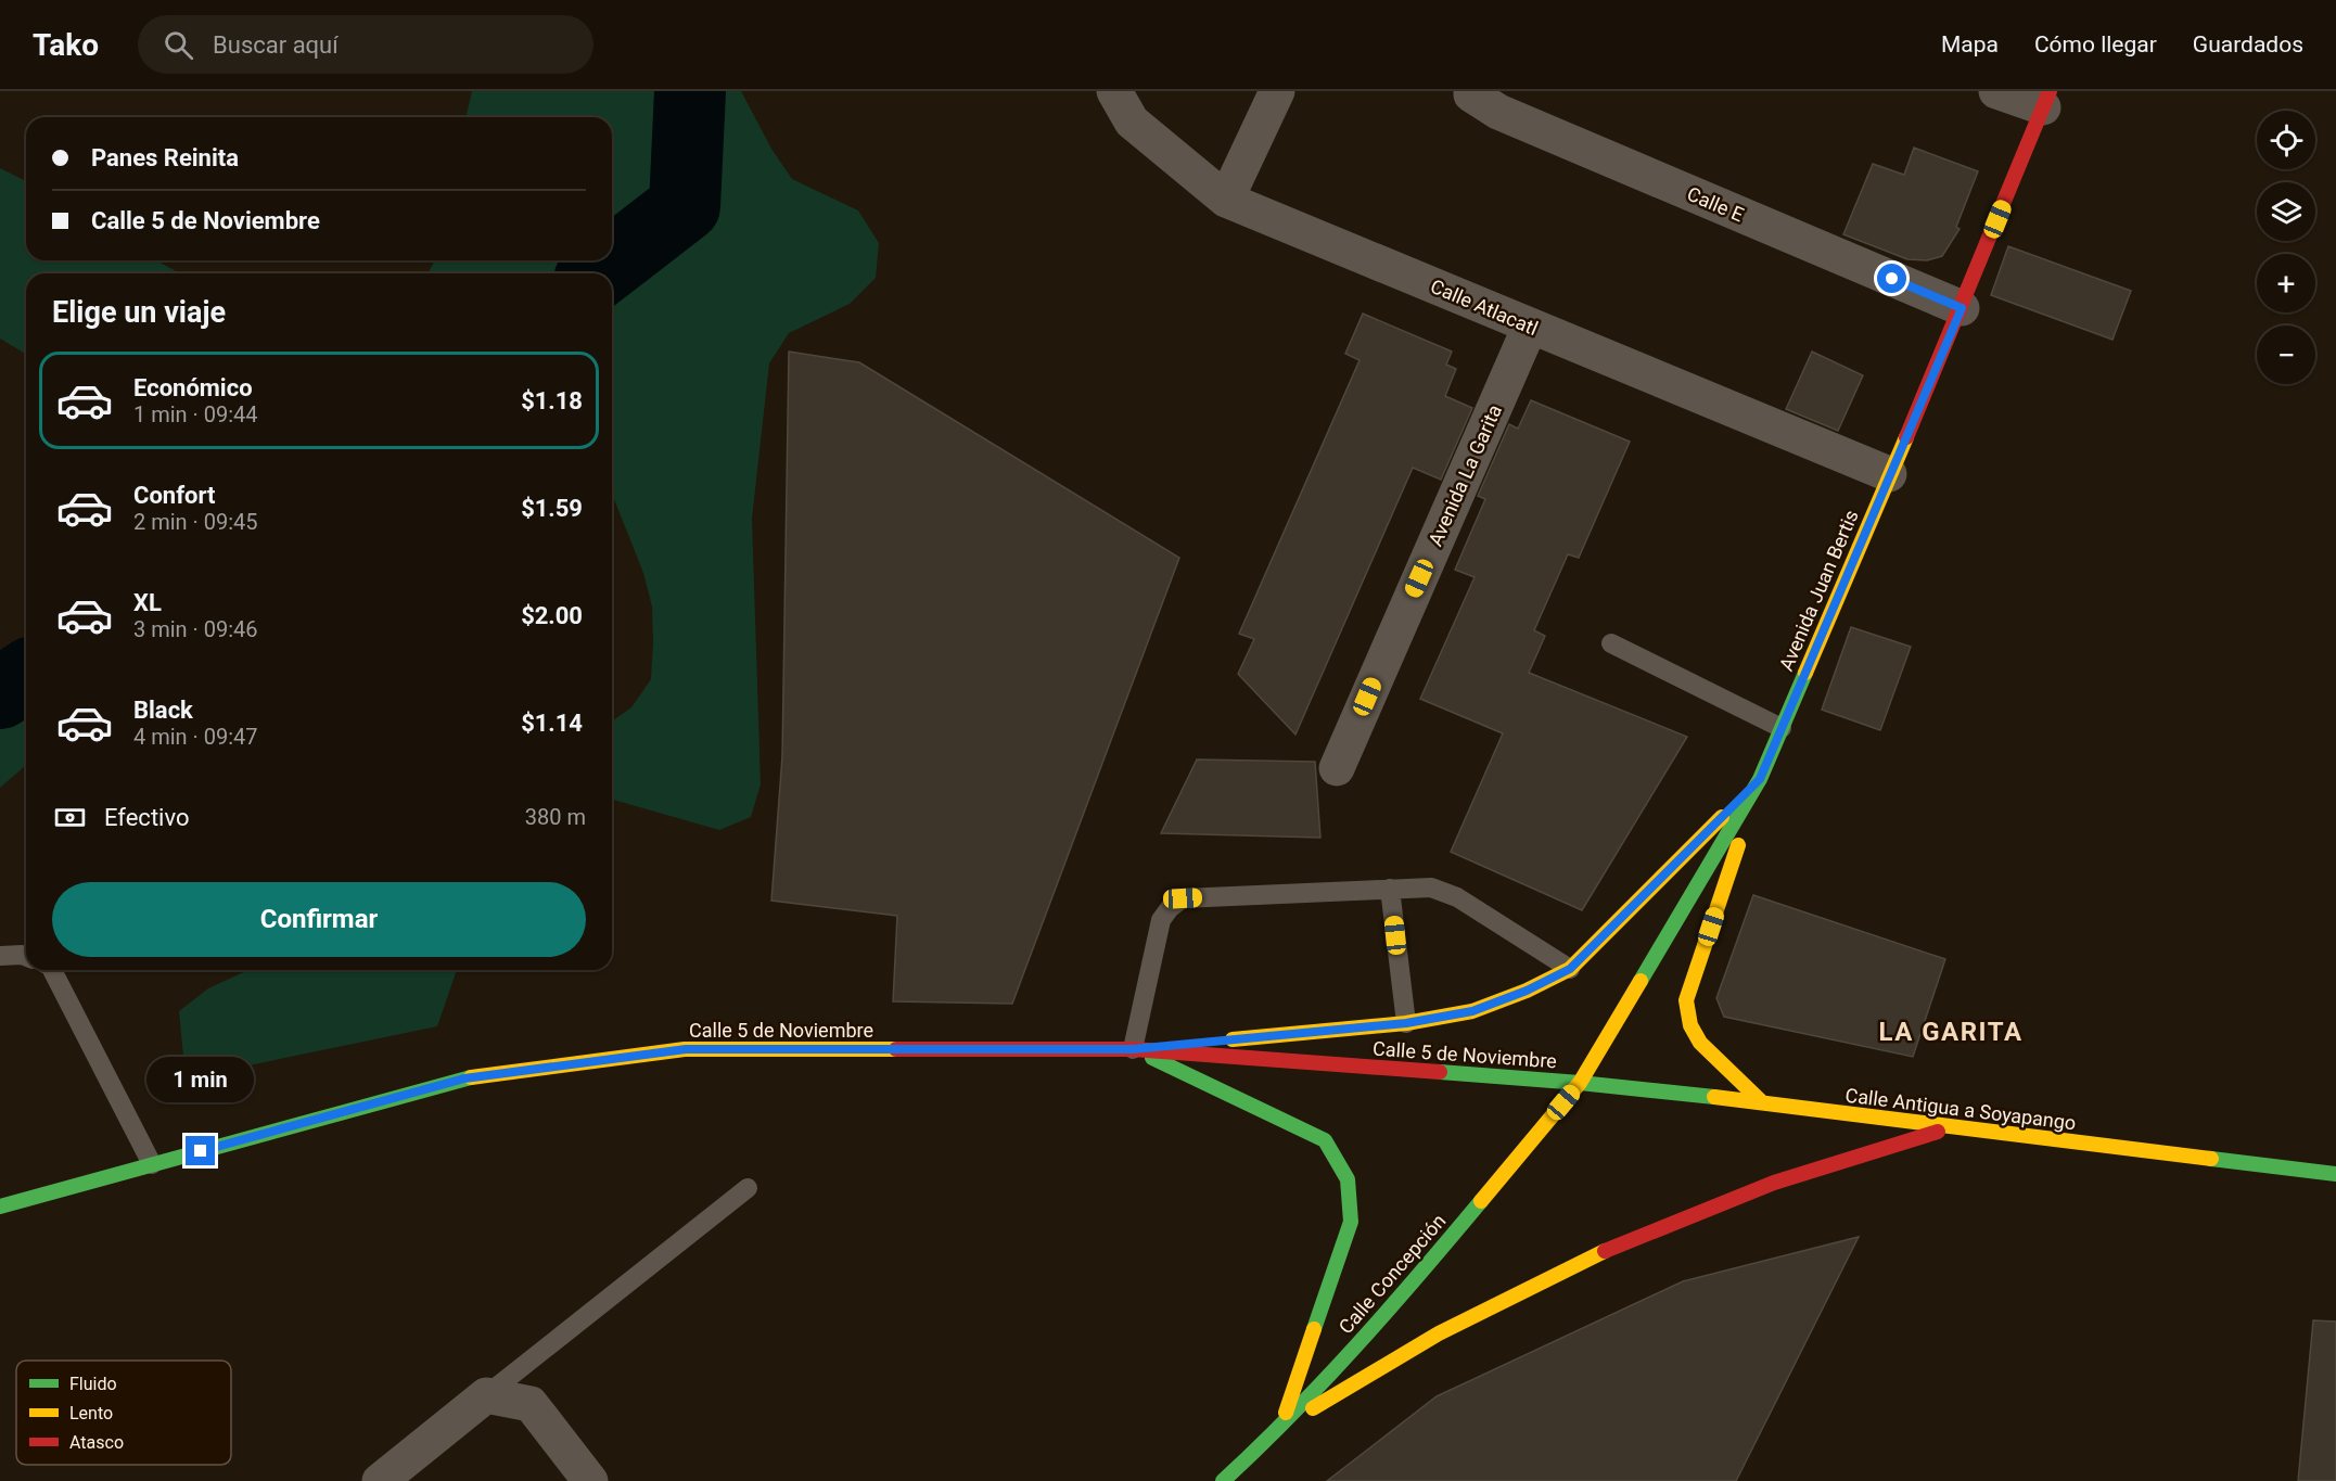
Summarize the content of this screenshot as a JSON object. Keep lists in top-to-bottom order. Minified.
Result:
{"streets":{"main road":["Avenida Juan Bertis","Calle 5 de Noviembre","Calle Antigua a Soyapango","Calle Concepción"],"street":["Calle E","Calle Atlacatl","Avenida La Garita"]},"crossings":[["Calle E","Avenida Juan Bertis"],["Calle Atlacatl","Avenida La Garita"],["Calle Atlacatl","Avenida Juan Bertis"],["Avenida Juan Bertis","Calle 5 de Noviembre"],["Avenida Juan Bertis","Calle Antigua a Soyapango"],["Avenida Juan Bertis","Calle Concepción"],["Calle 5 de Noviembre","Calle Antigua a Soyapango"],["Calle 5 de Noviembre","Calle Concepción"],["Calle Antigua a Soyapango","Calle Concepción"]],"districts":["LA GARITA"],"legend":["Fluido","Lento","Atasco"],"page":{"header":"Tako","search":"Buscar aquí","nav":["Mapa","Cómo llegar","Guardados"],"map_buttons":["+","−"],"banner":["Panes Reinita","Calle 5 de Noviembre"],"heading":"Elige un viaje","list":[{"name":"Económico","note":"1 min · 09:44","value":"$1.18"},{"name":"Confort","note":"2 min · 09:45","value":"$1.59"},{"name":"XL","note":"3 min · 09:46","value":"$2.00"},{"name":"Black","note":"4 min · 09:47","value":"$1.14"}],"pay":["Efectivo","380 m"],"buttons":"Confirmar","bubble":"1 min"}}
